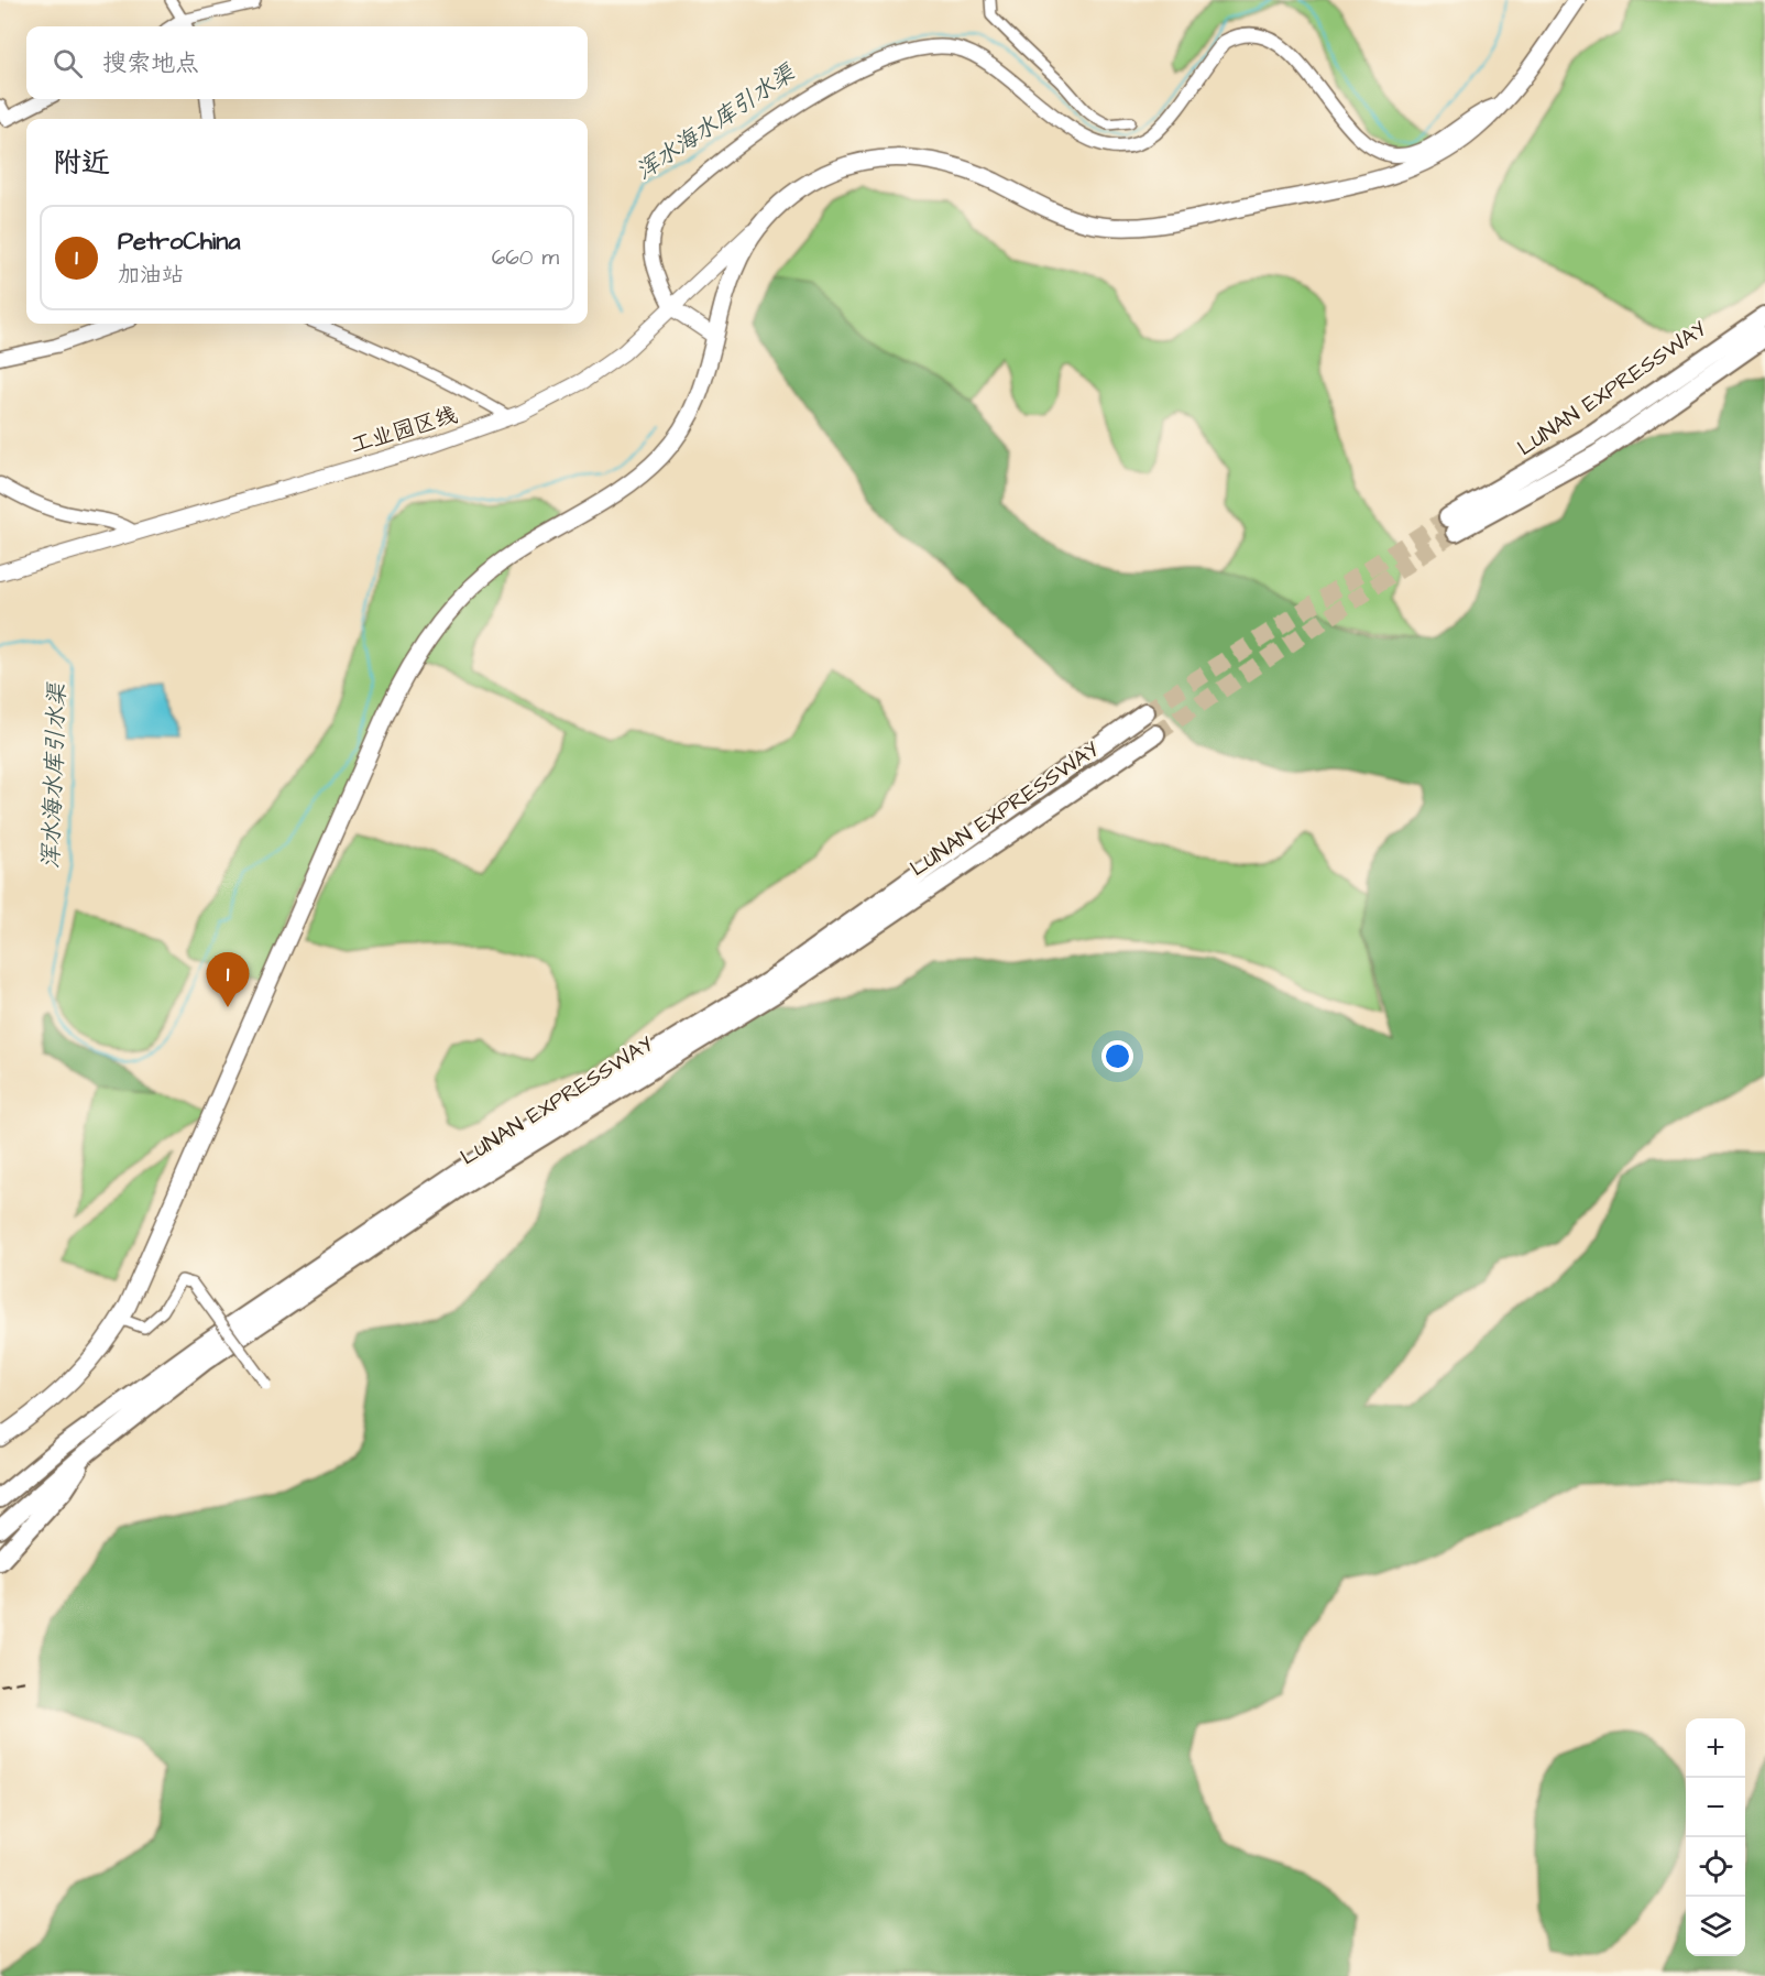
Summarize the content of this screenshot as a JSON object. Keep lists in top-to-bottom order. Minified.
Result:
{"streets":{"highway":["LUNAN EXPRESSWAY"],"main road":["工业园区线"]},"water":["浑水海水库引水渠"],"page":{"search":"搜索地点","heading":"附近","list":[{"mark":"1","name":"PetroChina","note":"加油站","value":"660 m"}],"pins":"1","map_buttons":["+","−"]}}
